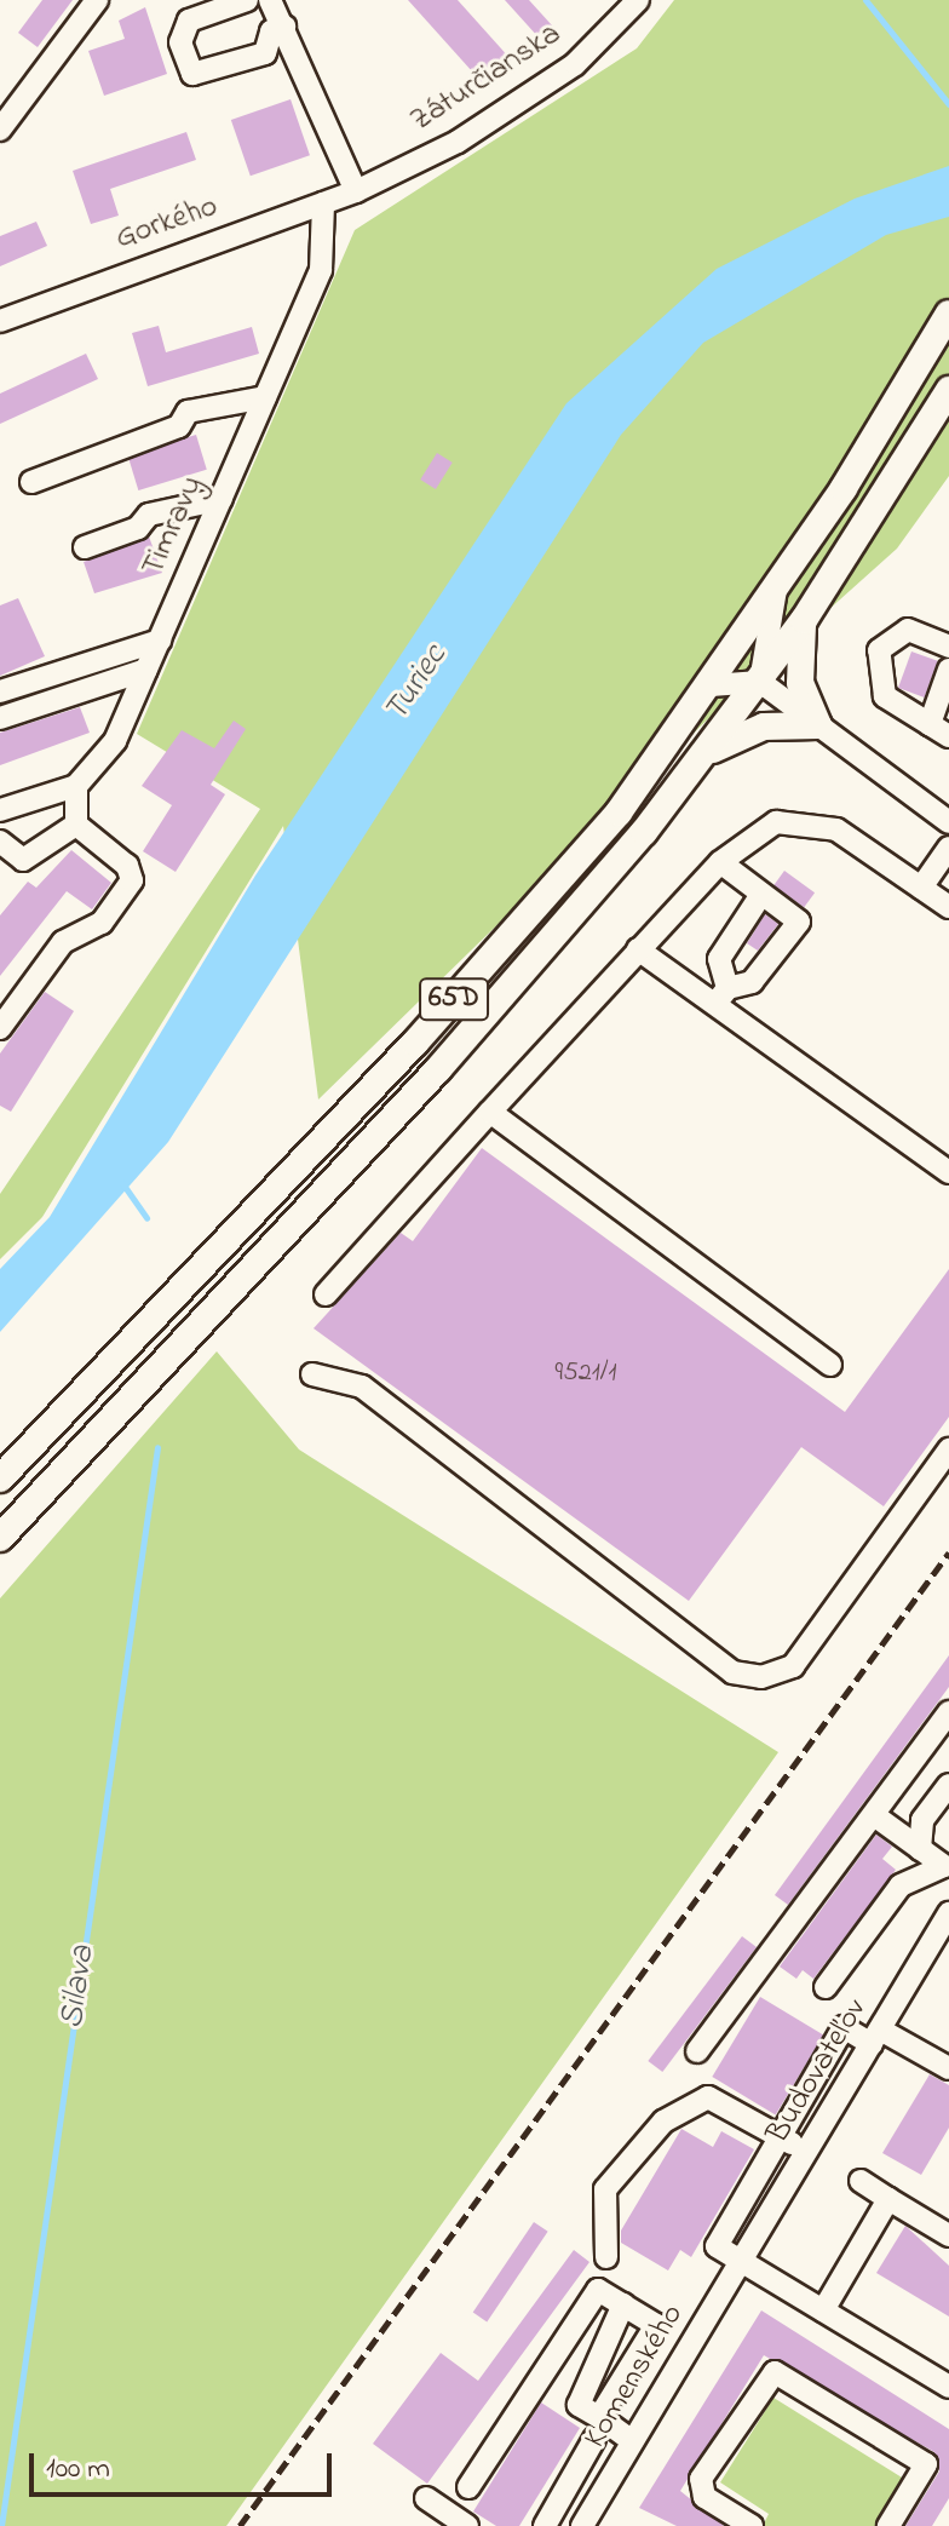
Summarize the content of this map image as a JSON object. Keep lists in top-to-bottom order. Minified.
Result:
{"streets":{"main road":["65D"],"street":["Záturčianska","Gorkého","Timravy","Budovateľov","Komenského"]},"crossings":[["Záturčianska","Gorkého"],["Gorkého","Timravy"],["Budovateľov","Komenského"]],"water":["Turiec","Silava"],"house_numbers":["9521/1"],"scale_bar":"100 m"}
